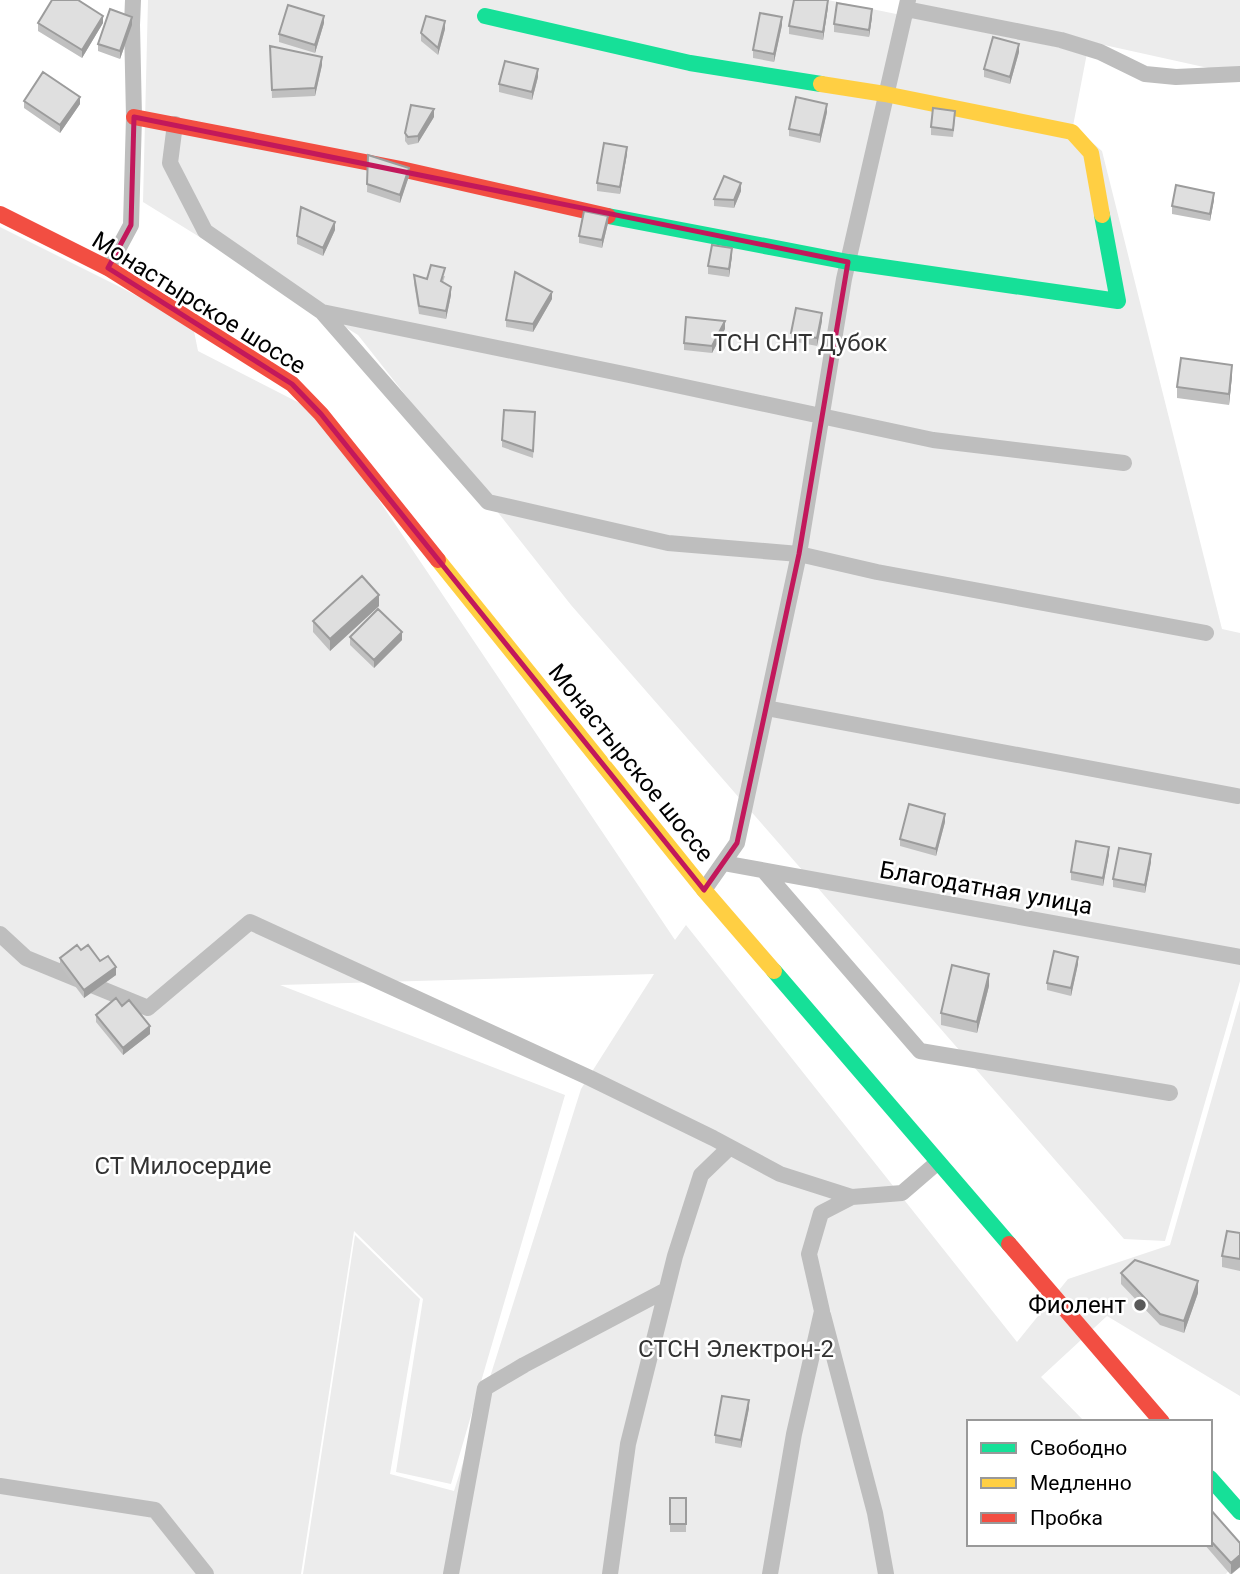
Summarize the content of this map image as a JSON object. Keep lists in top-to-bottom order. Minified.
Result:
{"streets":{"street":["Монастырское шоссе","Благодатная улица"]},"parks":["ТСН СНТ Дубок","СТ Милосердие","СТСН Электрон-2"],"places":["Фиолент"],"legend":["Свободно","Медленно","Пробка"]}
